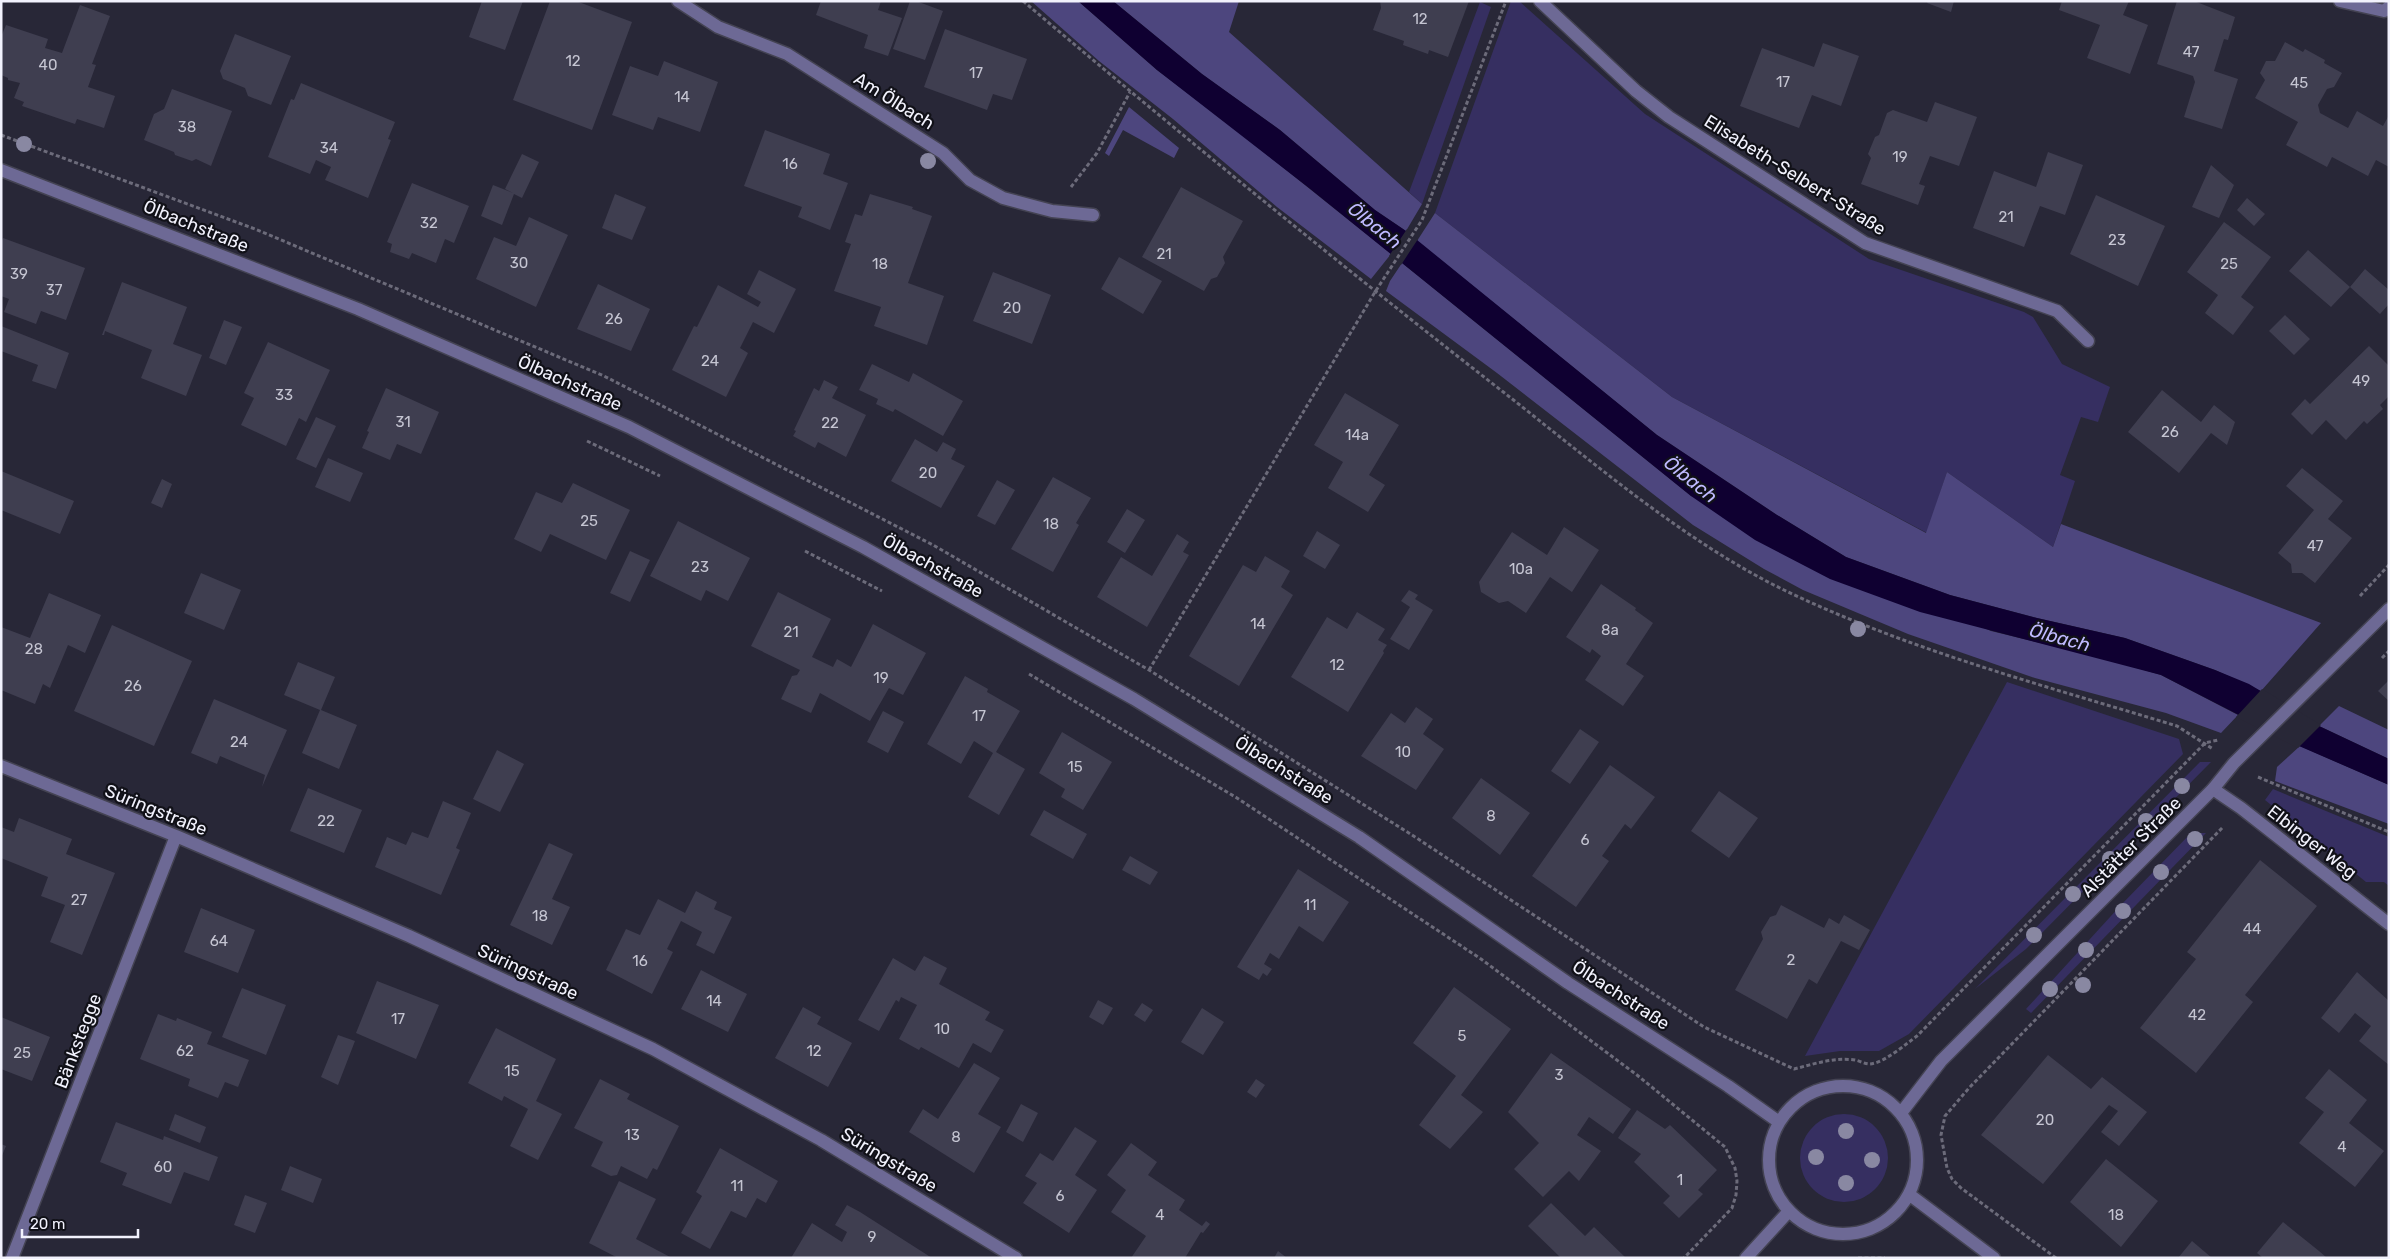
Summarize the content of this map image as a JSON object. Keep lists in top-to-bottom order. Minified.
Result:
{"streets":{"street":["Am Ölbach","Elisabeth-Selbert-Straße","Ölbachstraße","Süringstraße","Elbinger Weg","Alstätter Straße","Bänkstegge"]},"crossings":[["Ölbachstraße","Alstätter Straße"],["Süringstraße","Bänkstegge"],["Elbinger Weg","Alstätter Straße"]],"water":["Ölbach"],"house_numbers":["12","47","12","40","17","17","45","14","38","34","19","16","21","32","23","21","30","18","25","39","37","20","26","24","49","33","31","22","26","14a","20","25","18","47","23","10a","14","8a","21","28","12","19","26","17","24","10","15","8","22","6","27","11","18","44","64","2","16","14","42","17","10","5","62","12","25","15","3","20","13","8","4","60","1","11","6","4","18","9"],"scale_bar":"20 m"}
